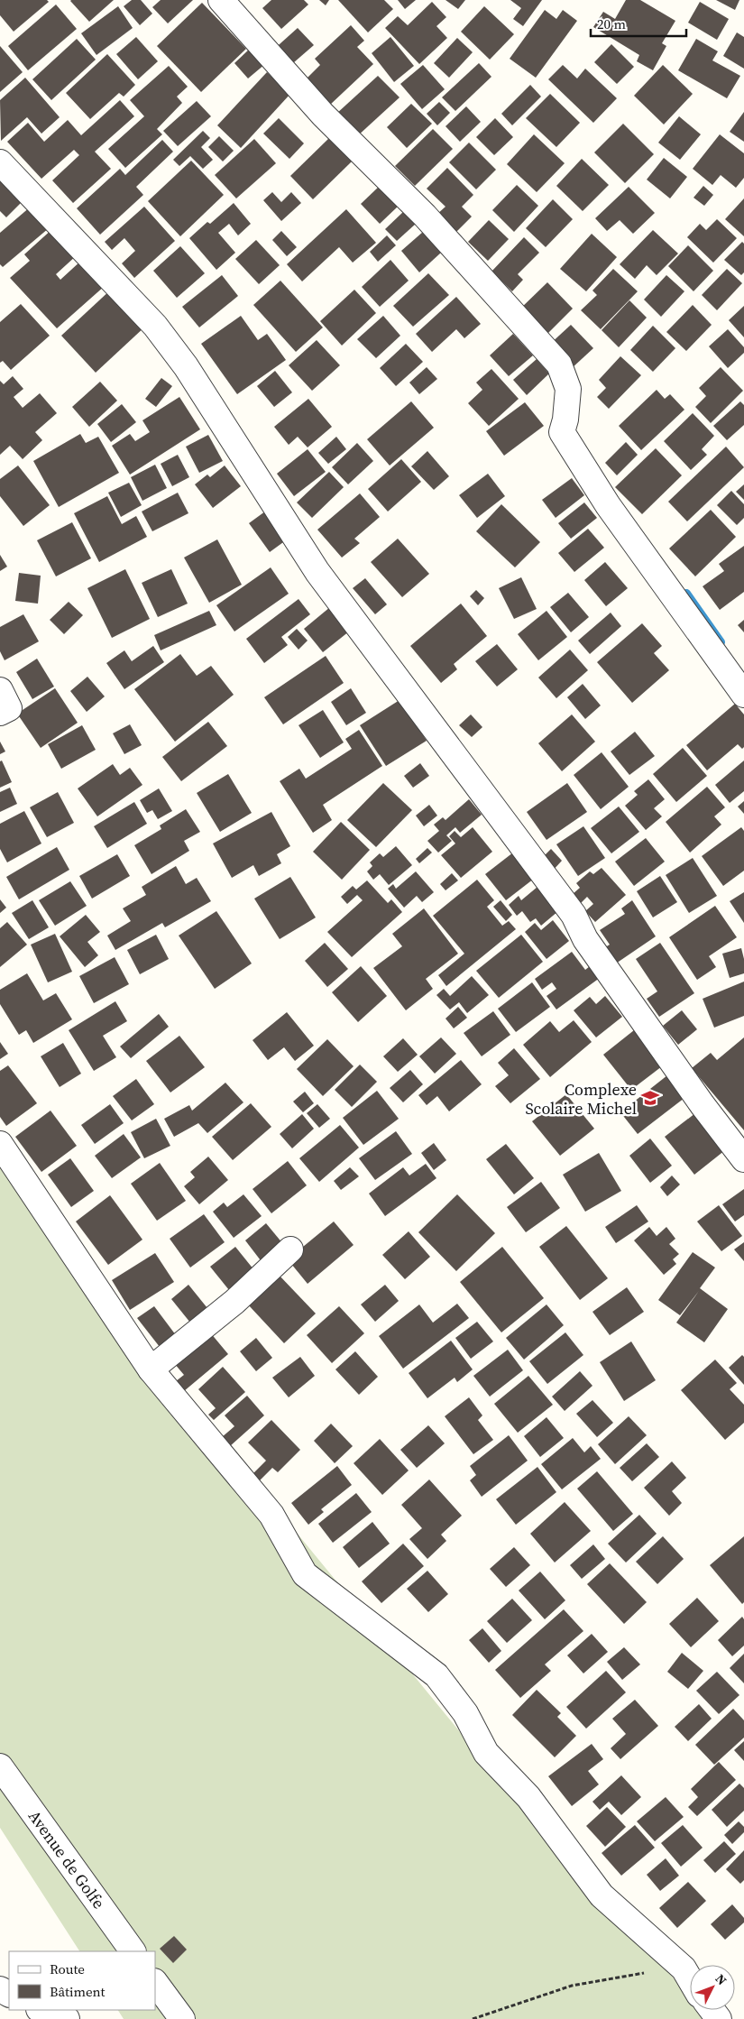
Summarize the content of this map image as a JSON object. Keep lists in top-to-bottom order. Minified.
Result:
{"streets":{"street":["Avenue de Golfe"]},"places":{"school or university":["Complexe Scolaire Michel"]},"legend":["Route","Bâtiment"],"scale_bar":"20 m","north":"top right"}
